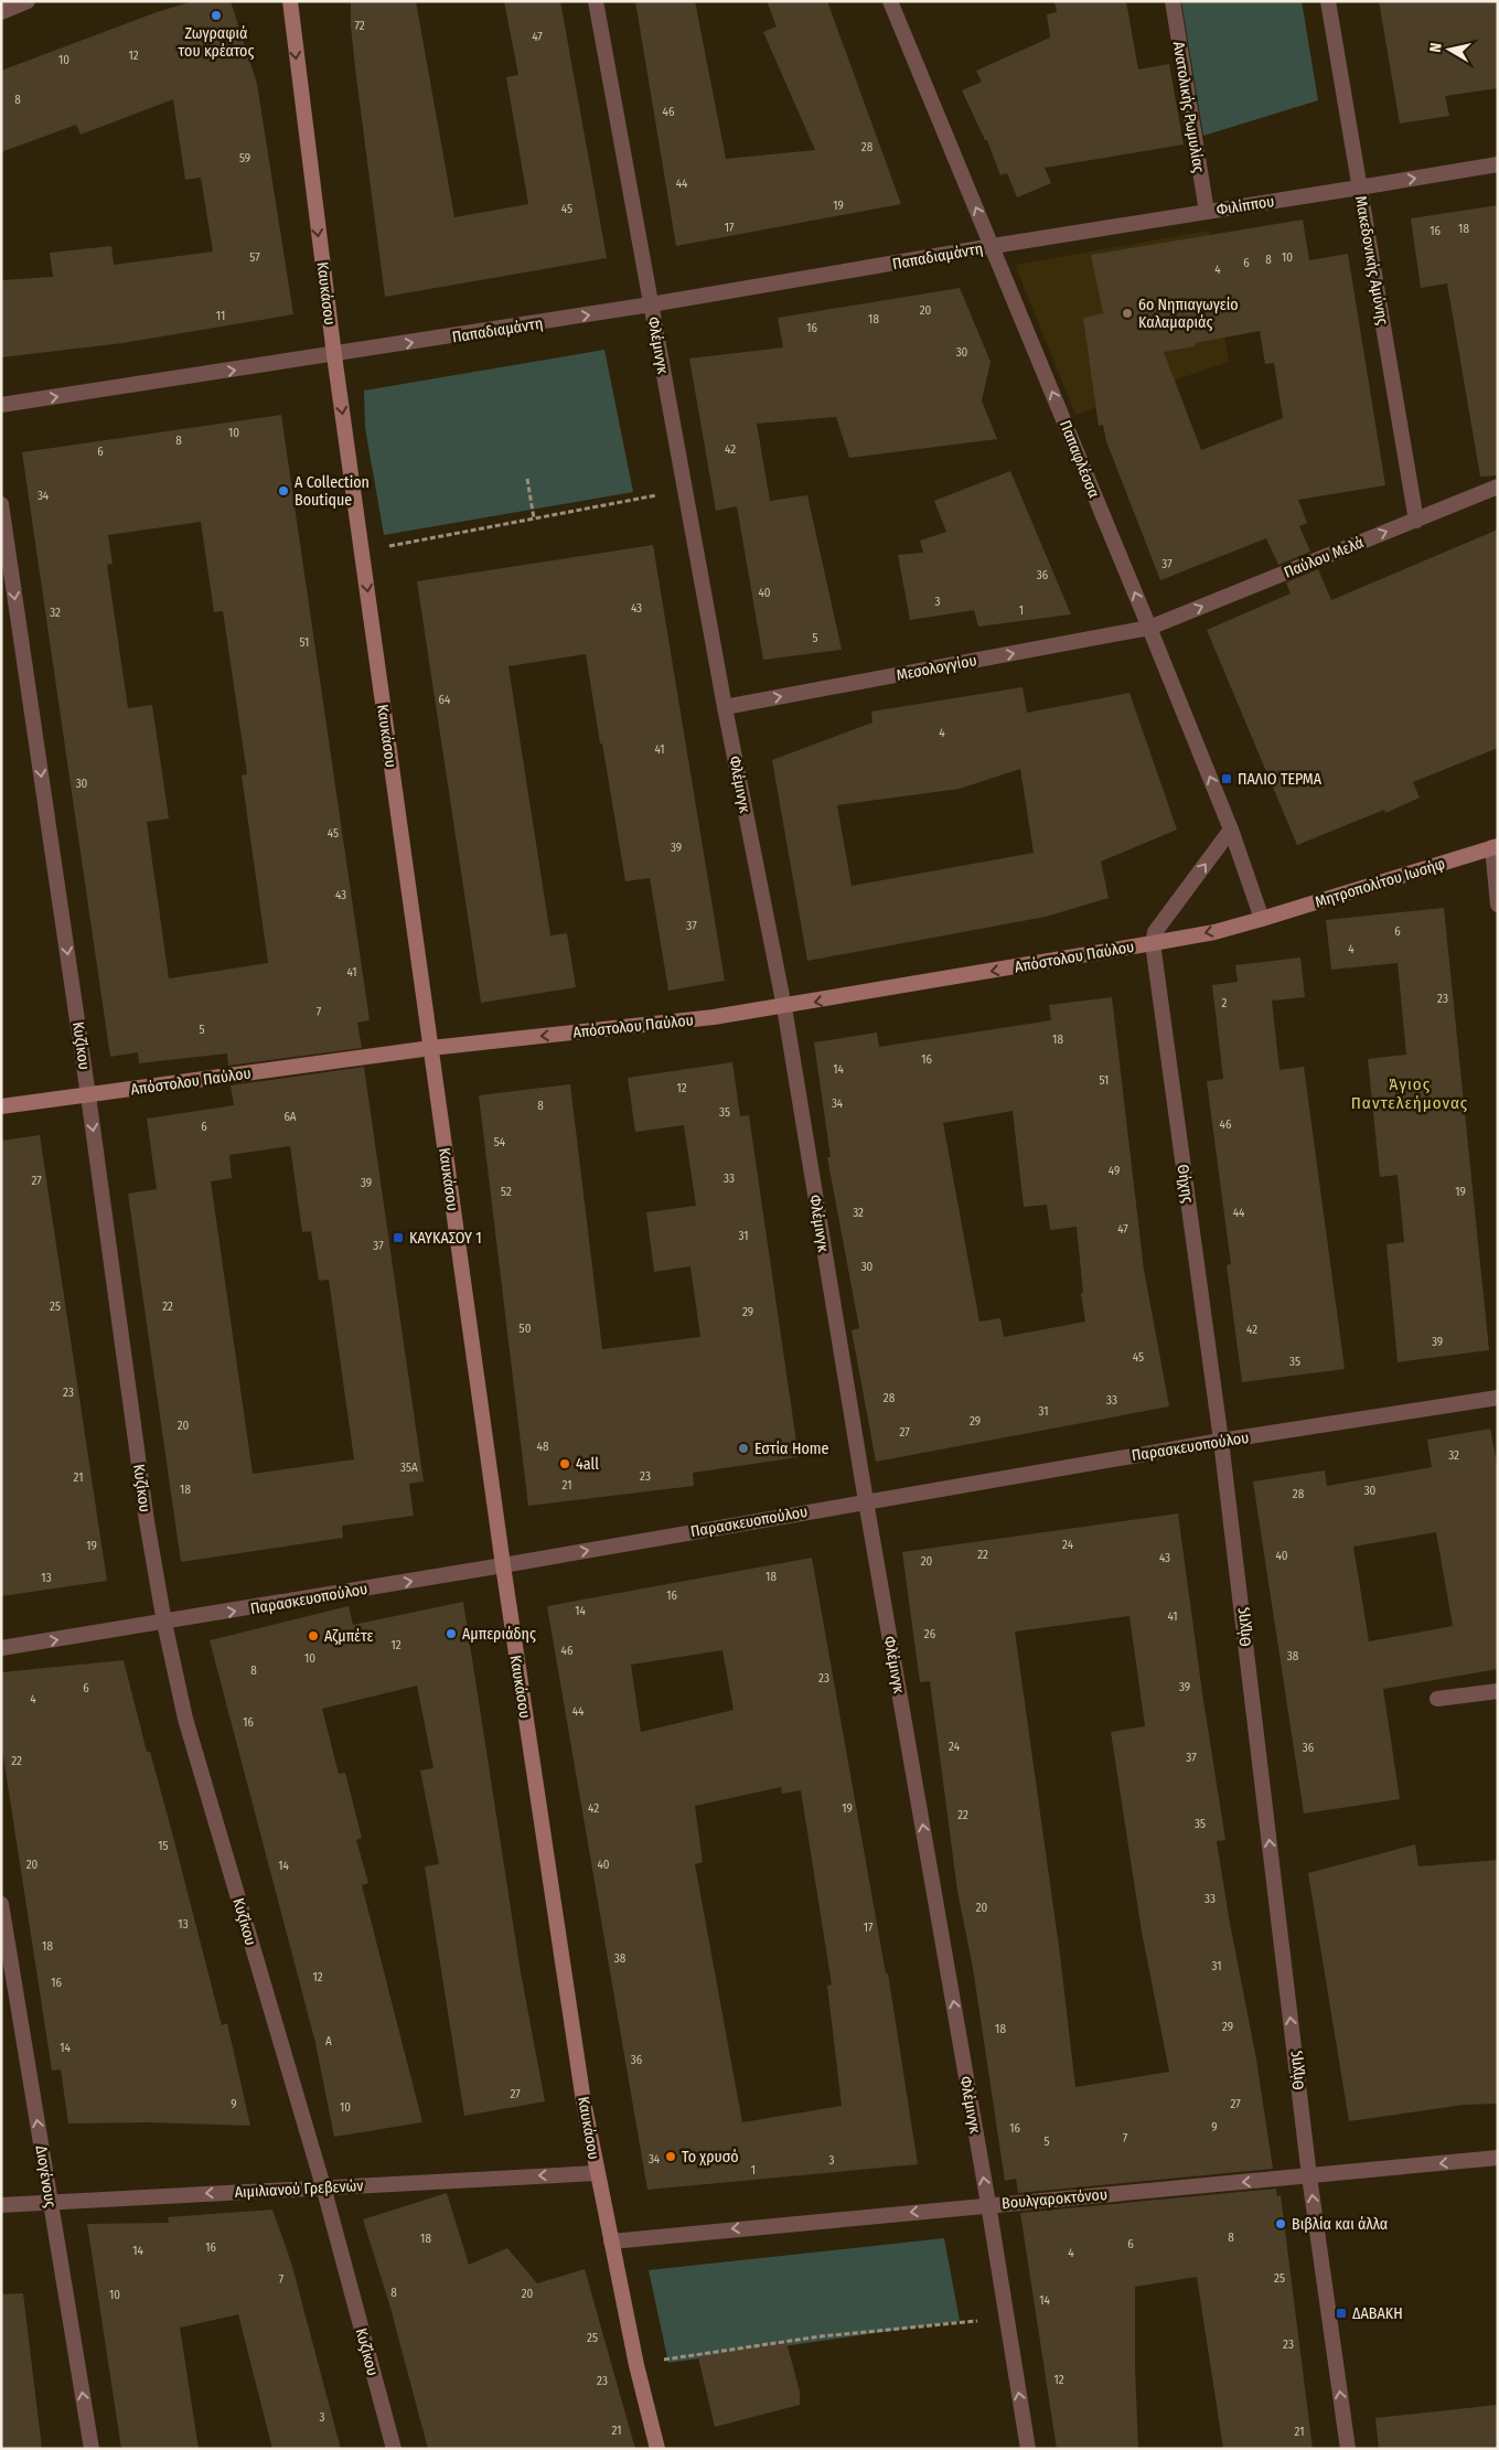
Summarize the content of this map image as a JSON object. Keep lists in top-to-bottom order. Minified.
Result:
{"streets":{"main road":["Καυκάσου","Μητροπολίτου Ιωσήφ","Απόστολου Παύλου"],"street":["Ανατολικής Ρωμυλίας","Φιλίππου","Παπαδιαμάντη","Μακεδονικής Αμύνης","Φλέμινγκ","Παπαφλέσσα","Παύλου Μελά","Μεσολογγίου","Κυζίκου","Θήχης","Παρασκευοπούλου","Διογένους","Αιμιλιανού Γρεβενών","Βουλγαροκτόνου"]},"crossings":[["Ανατολικής Ρωμυλίας","Φιλίππου"],["Φιλίππου","Παπαδιαμάντη"],["Φιλίππου","Μακεδονικής Αμύνης"],["Φιλίππου","Παπαφλέσσα"],["Παπαδιαμάντη","Καυκάσου"],["Παπαδιαμάντη","Φλέμινγκ"],["Παπαδιαμάντη","Παπαφλέσσα"],["Μακεδονικής Αμύνης","Παύλου Μελά"],["Καυκάσου","Απόστολου Παύλου"],["Καυκάσου","Παρασκευοπούλου"],["Καυκάσου","Αιμιλιανού Γρεβενών"],["Καυκάσου","Βουλγαροκτόνου"],["Φλέμινγκ","Μεσολογγίου"],["Φλέμινγκ","Απόστολου Παύλου"],["Φλέμινγκ","Παρασκευοπούλου"],["Φλέμινγκ","Βουλγαροκτόνου"],["Παπαφλέσσα","Παύλου Μελά"],["Παπαφλέσσα","Μεσολογγίου"],["Παπαφλέσσα","Μητροπολίτου Ιωσήφ"],["Παπαφλέσσα","Απόστολου Παύλου"],["Παύλου Μελά","Μεσολογγίου"],["Μητροπολίτου Ιωσήφ","Απόστολου Παύλου"],["Απόστολου Παύλου","Κυζίκου"],["Απόστολου Παύλου","Θήχης"],["Κυζίκου","Παρασκευοπούλου"],["Κυζίκου","Αιμιλιανού Γρεβενών"],["Θήχης","Παρασκευοπούλου"],["Θήχης","Βουλγαροκτόνου"],["Διογένους","Αιμιλιανού Γρεβενών"]],"one_way":["Παπαδιαμάντη","Καυκάσου","Παπαφλέσσα","Παύλου Μελά","Μεσολογγίου","Απόστολου Παύλου","Κυζίκου","Θήχης","Παρασκευοπούλου","Διογένους","Αιμιλιανού Γρεβενών","Βουλγαροκτόνου"],"districts":["Άγιος Παντελεήμονας"],"places":{"other":["Ζωγραφιά του κρέατος","6ο Νηπιαγωγείο Καλαμαριάς","A Collection Boutique","Εστία Home","4all","Αμπεριάδης","Αζμπέτε","Το χρυσό","Βιβλία και άλλα"],"transit":["ΠΑΛΙΟ ΤΕΡΜΑ","ΚΑΥΚΑΣΟΥ 1","ΔΑΒΑΚΗ"]},"house_numbers":["72","47","12","10","8","46","28","59","44","19","45","17","18","16","57","10","8","6","4","20","11","18","16","30","10","8","42","6","34","37","36","40","3","43","1","32","5","51","64","4","41","30","45","39","43","37","6","4","41","23","2","7","5","18","16","14","51","12","34","8","35","6A","46","6","54","49","33","27","39","52","19","32","44","47","31","37","30","25","22","29","50","42","39","45","35","23","28","33","31","29","20","27","48","32","35A","23","21","21","18","30","28","24","19","22","40","43","20","18","13","16","14","41","26","12","46","38","10","8","23","39","6","4","44","16","24","36","37","22","42","19","22","35","15","20","40","14","33","20","13","17","18","38","31","12","16","29","18","A","14","36","27","9","27","10","9","16","7","5","34","3","1","8","18","6","16","14","4","25","7","8","20","10","14","25","23","12","23","3","21","21"],"north":"left"}
